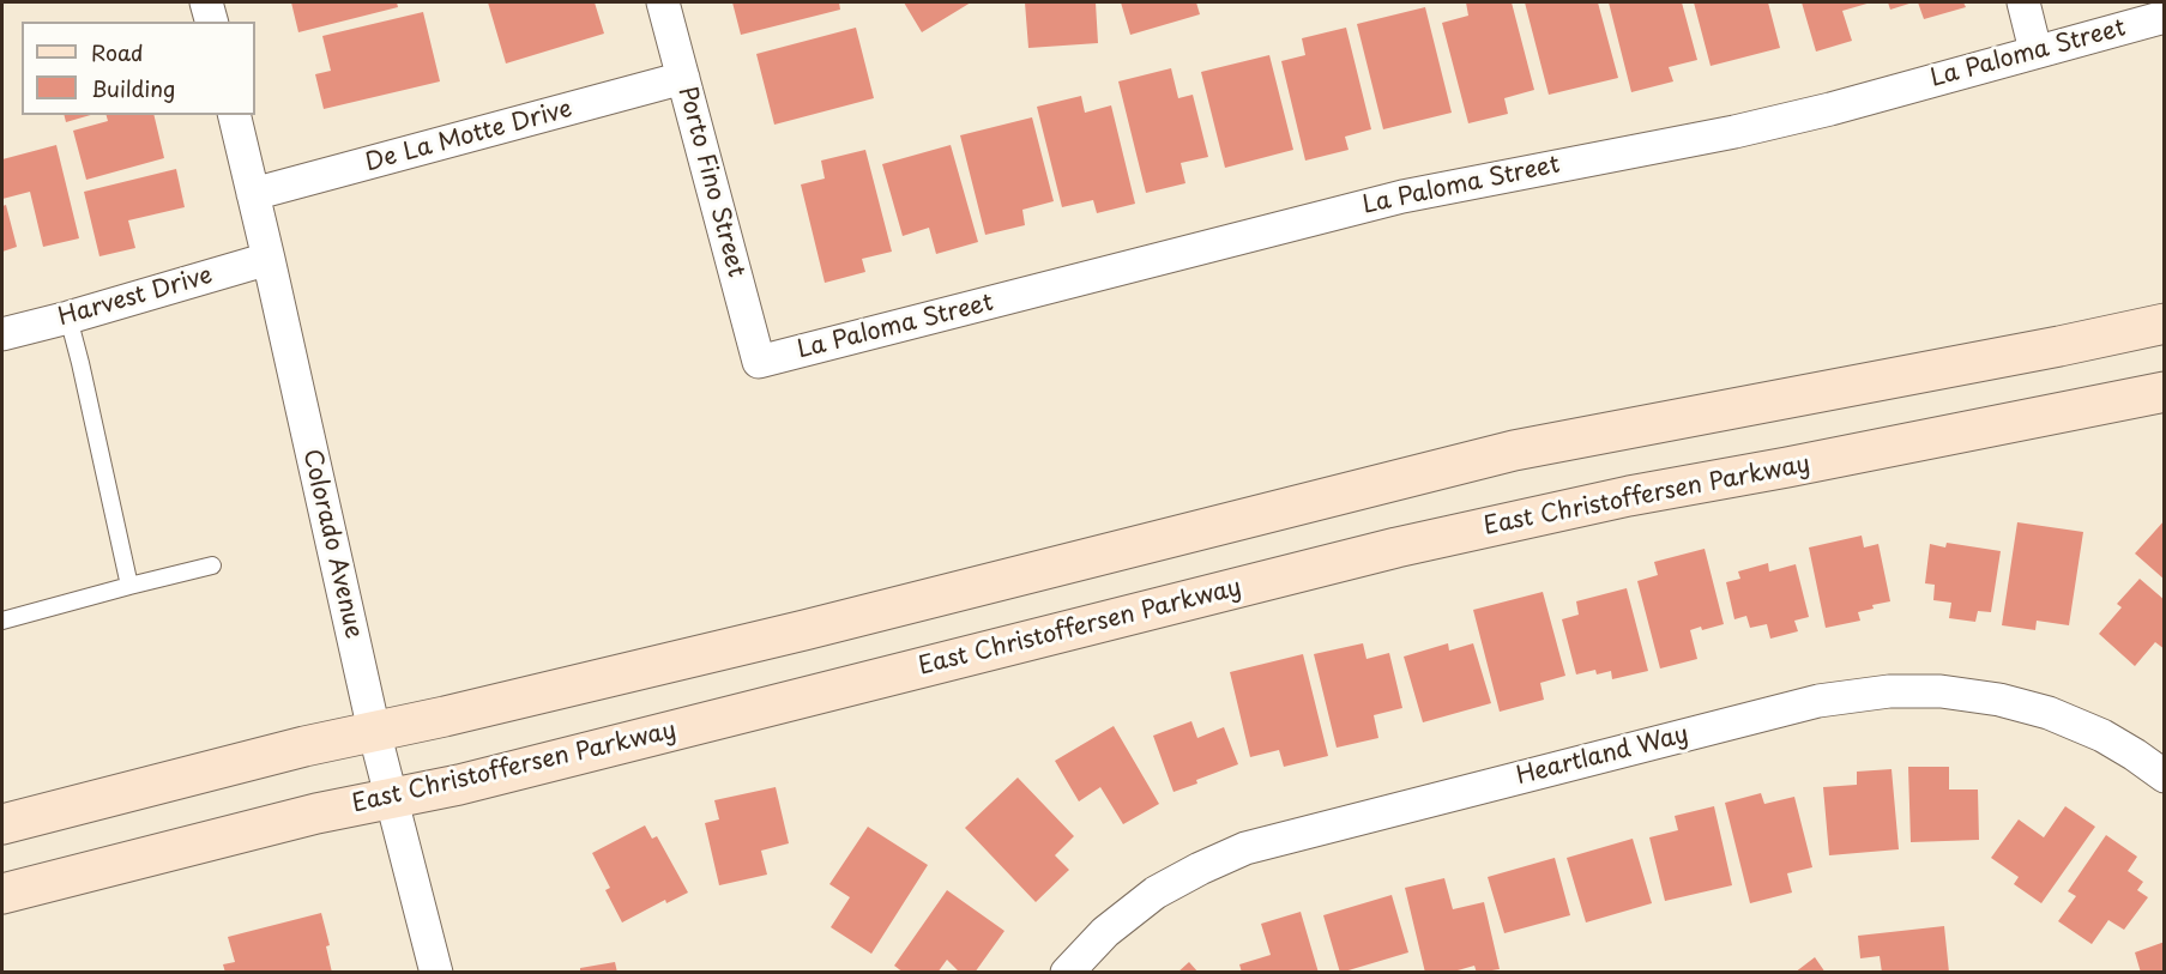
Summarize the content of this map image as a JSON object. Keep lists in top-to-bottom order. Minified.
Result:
{"streets":{"street":["La Paloma Street","De La Motte Drive","Porto Fino Street","Harvest Drive","East Christoffersen Parkway","Colorado Avenue","Heartland Way"]},"crossings":[["La Paloma Street","Porto Fino Street"],["De La Motte Drive","Porto Fino Street"],["De La Motte Drive","Colorado Avenue"],["Harvest Drive","Colorado Avenue"],["East Christoffersen Parkway","Colorado Avenue"]],"legend":["Road","Building"]}
